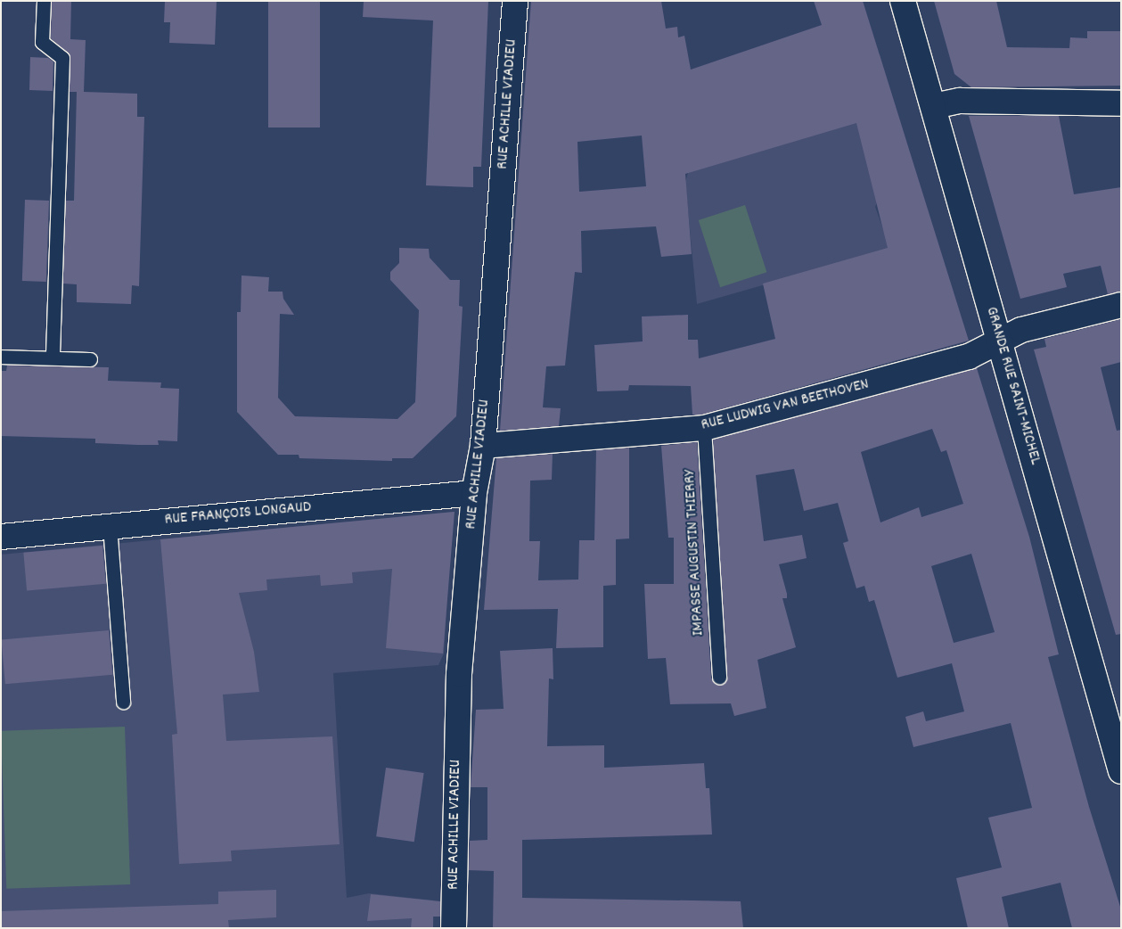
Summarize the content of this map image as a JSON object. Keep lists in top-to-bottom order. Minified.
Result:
{"streets":{"street":["RUE ACHILLE VIADIEU","GRANDE RUE SAINT-MICHEL","RUE LUDWIG VAN BEETHOVEN","RUE FRANÇOIS LONGAUD"],"lane":["IMPASSE AUGUSTIN THIERRY"]},"crossings":[["RUE ACHILLE VIADIEU","RUE LUDWIG VAN BEETHOVEN"],["RUE ACHILLE VIADIEU","RUE FRANÇOIS LONGAUD"],["GRANDE RUE SAINT-MICHEL","RUE LUDWIG VAN BEETHOVEN"],["RUE LUDWIG VAN BEETHOVEN","IMPASSE AUGUSTIN THIERRY"]]}
